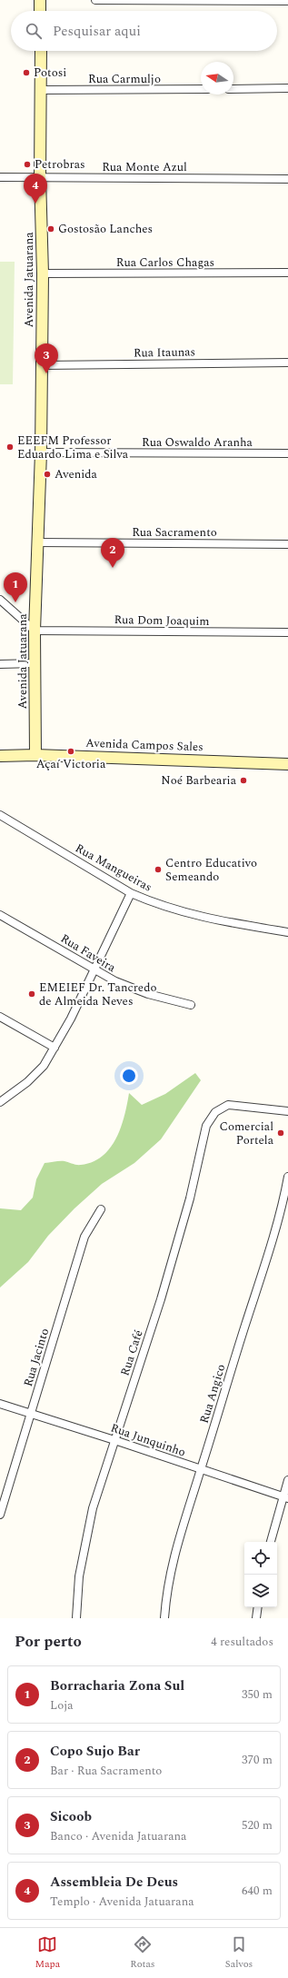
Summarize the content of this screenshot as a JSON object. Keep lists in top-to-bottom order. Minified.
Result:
{"streets":{"street":["Rua Carmuljo","Rua Monte Azul","Rua Carlos Chagas","Avenida Jatuarana","Rua Itaunas","Rua Oswaldo Aranha","Rua Sacramento","Rua Dom Joaquim","Avenida Campos Sales","Rua Mangueiras","Rua Faveira","Rua Café","Rua Jacinto","Rua Angico","Rua Junquinho"]},"crossings":[["Rua Carmuljo","Avenida Jatuarana"],["Rua Monte Azul","Avenida Jatuarana"],["Rua Carlos Chagas","Avenida Jatuarana"],["Avenida Jatuarana","Rua Itaunas"],["Avenida Jatuarana","Rua Oswaldo Aranha"],["Avenida Jatuarana","Rua Sacramento"],["Avenida Jatuarana","Rua Dom Joaquim"],["Avenida Jatuarana","Avenida Campos Sales"],["Rua Café","Rua Junquinho"],["Rua Jacinto","Rua Junquinho"],["Rua Angico","Rua Junquinho"]],"places":["Potosi","Petrobras","Gostosão Lanches","EEEFM Professor Eduardo Lima e Silva","Avenida","Açaí Victoria","Noé Barbearia","Centro Educativo Semeando","EMEIEF Dr. Tancredo de Almeida Neves","Comercial Portela"],"north":"left","page":{"search":"Pesquisar aqui","pins":["4","3","2","1"],"heading":["Por perto","4 resultados"],"list":[{"mark":"1","name":"Borracharia Zona Sul","note":"Loja","value":"350 m"},{"mark":"2","name":"Copo Sujo Bar","note":"Bar · Rua Sacramento","value":"370 m"},{"mark":"3","name":"Sicoob","note":"Banco · Avenida Jatuarana","value":"520 m"},{"mark":"4","name":"Assembleia De Deus","note":"Templo · Avenida Jatuarana","value":"640 m"}],"nav":["Mapa","Rotas","Salvos"]}}
